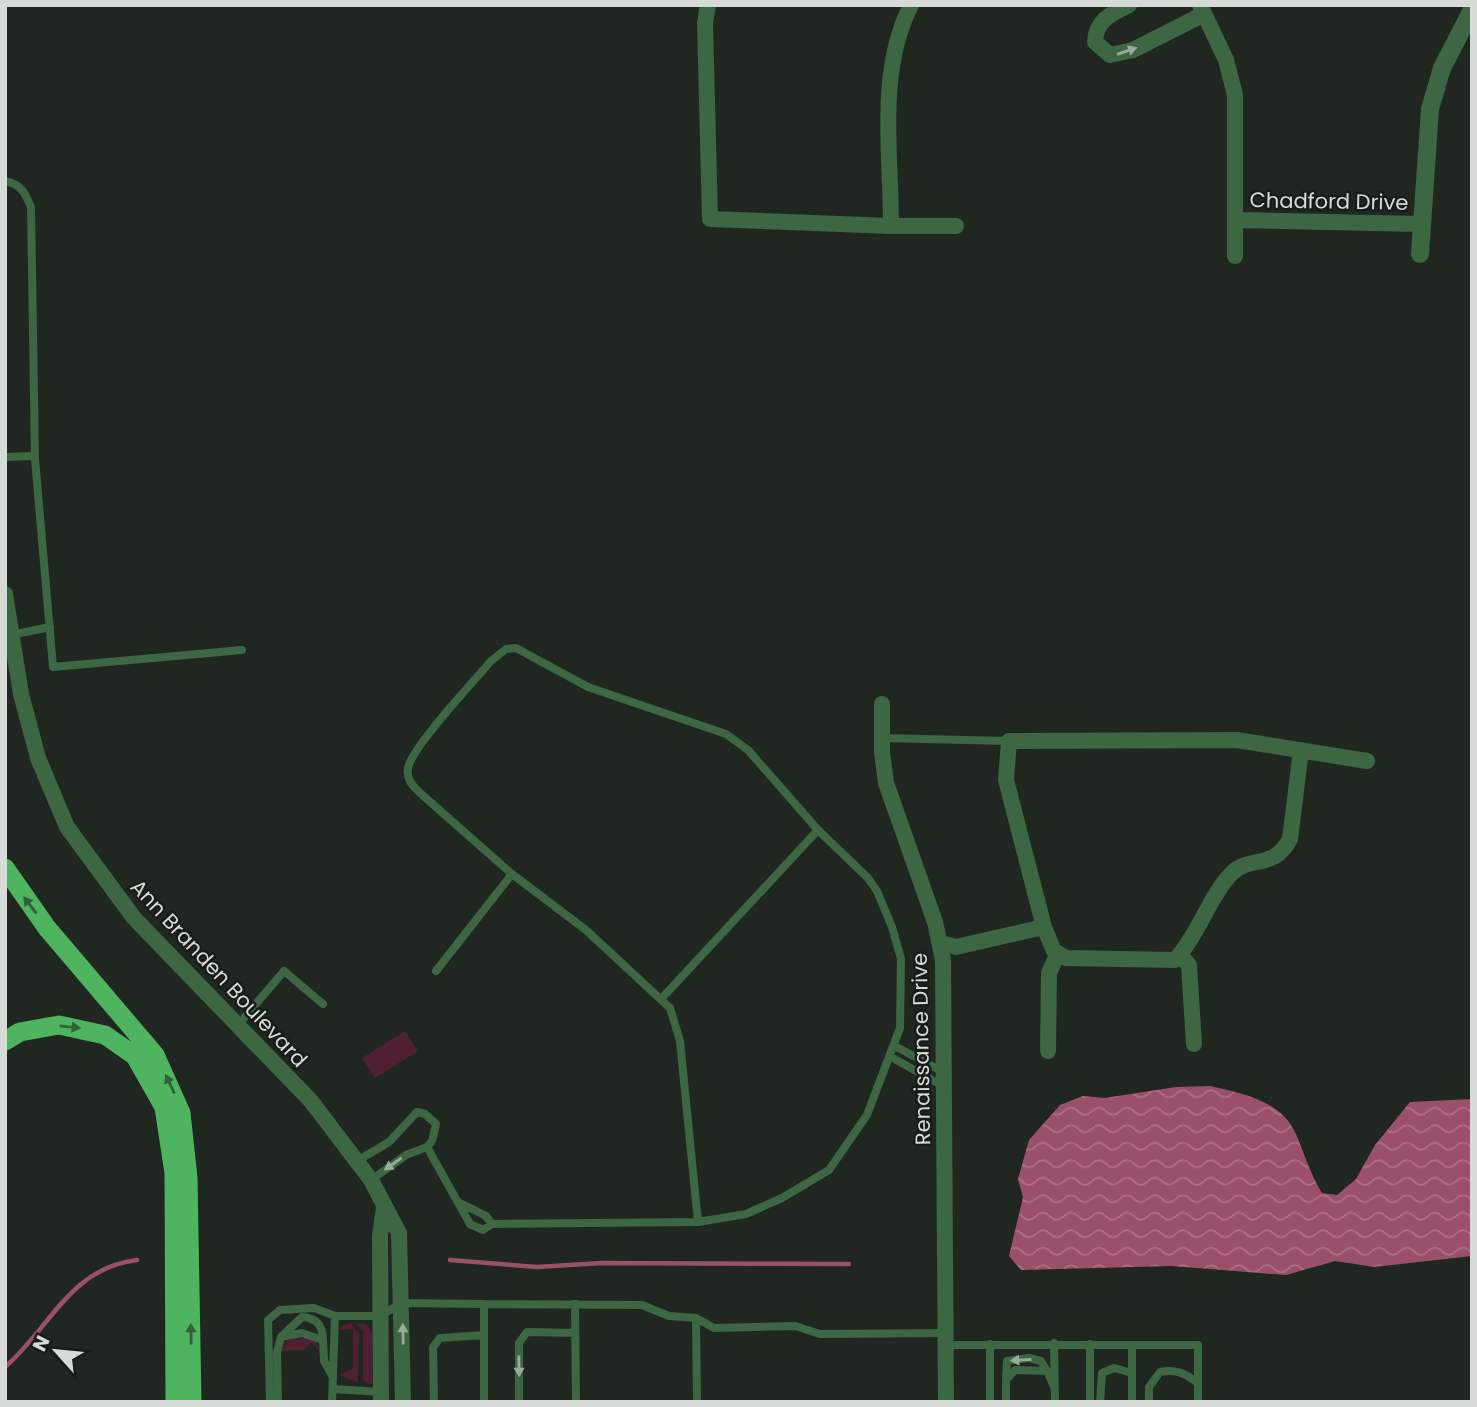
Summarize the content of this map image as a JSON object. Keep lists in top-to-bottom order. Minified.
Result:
{"streets":{"street":["Chadford Drive","Ann Branden Boulevard","Renaissance Drive"]},"north":"top left"}
